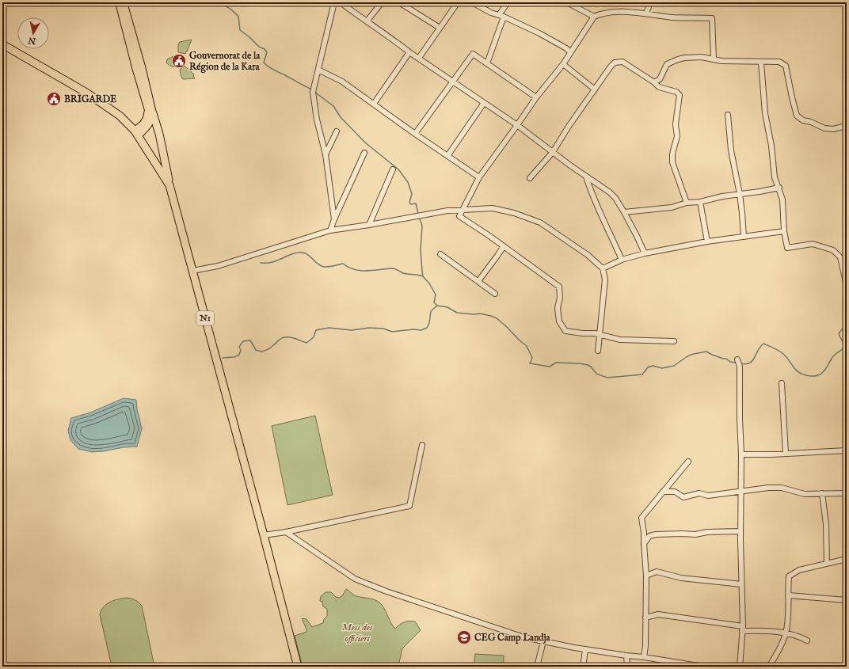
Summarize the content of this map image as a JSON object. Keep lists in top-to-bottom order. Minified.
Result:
{"streets":{"highway":["N1"]},"parks":["Mess des officiers"],"places":{"public building":["Gouvernorat de la Région de la Kara","BRIGARDE"],"school or university":["CEG Camp Landja"]},"north":"bottom"}
